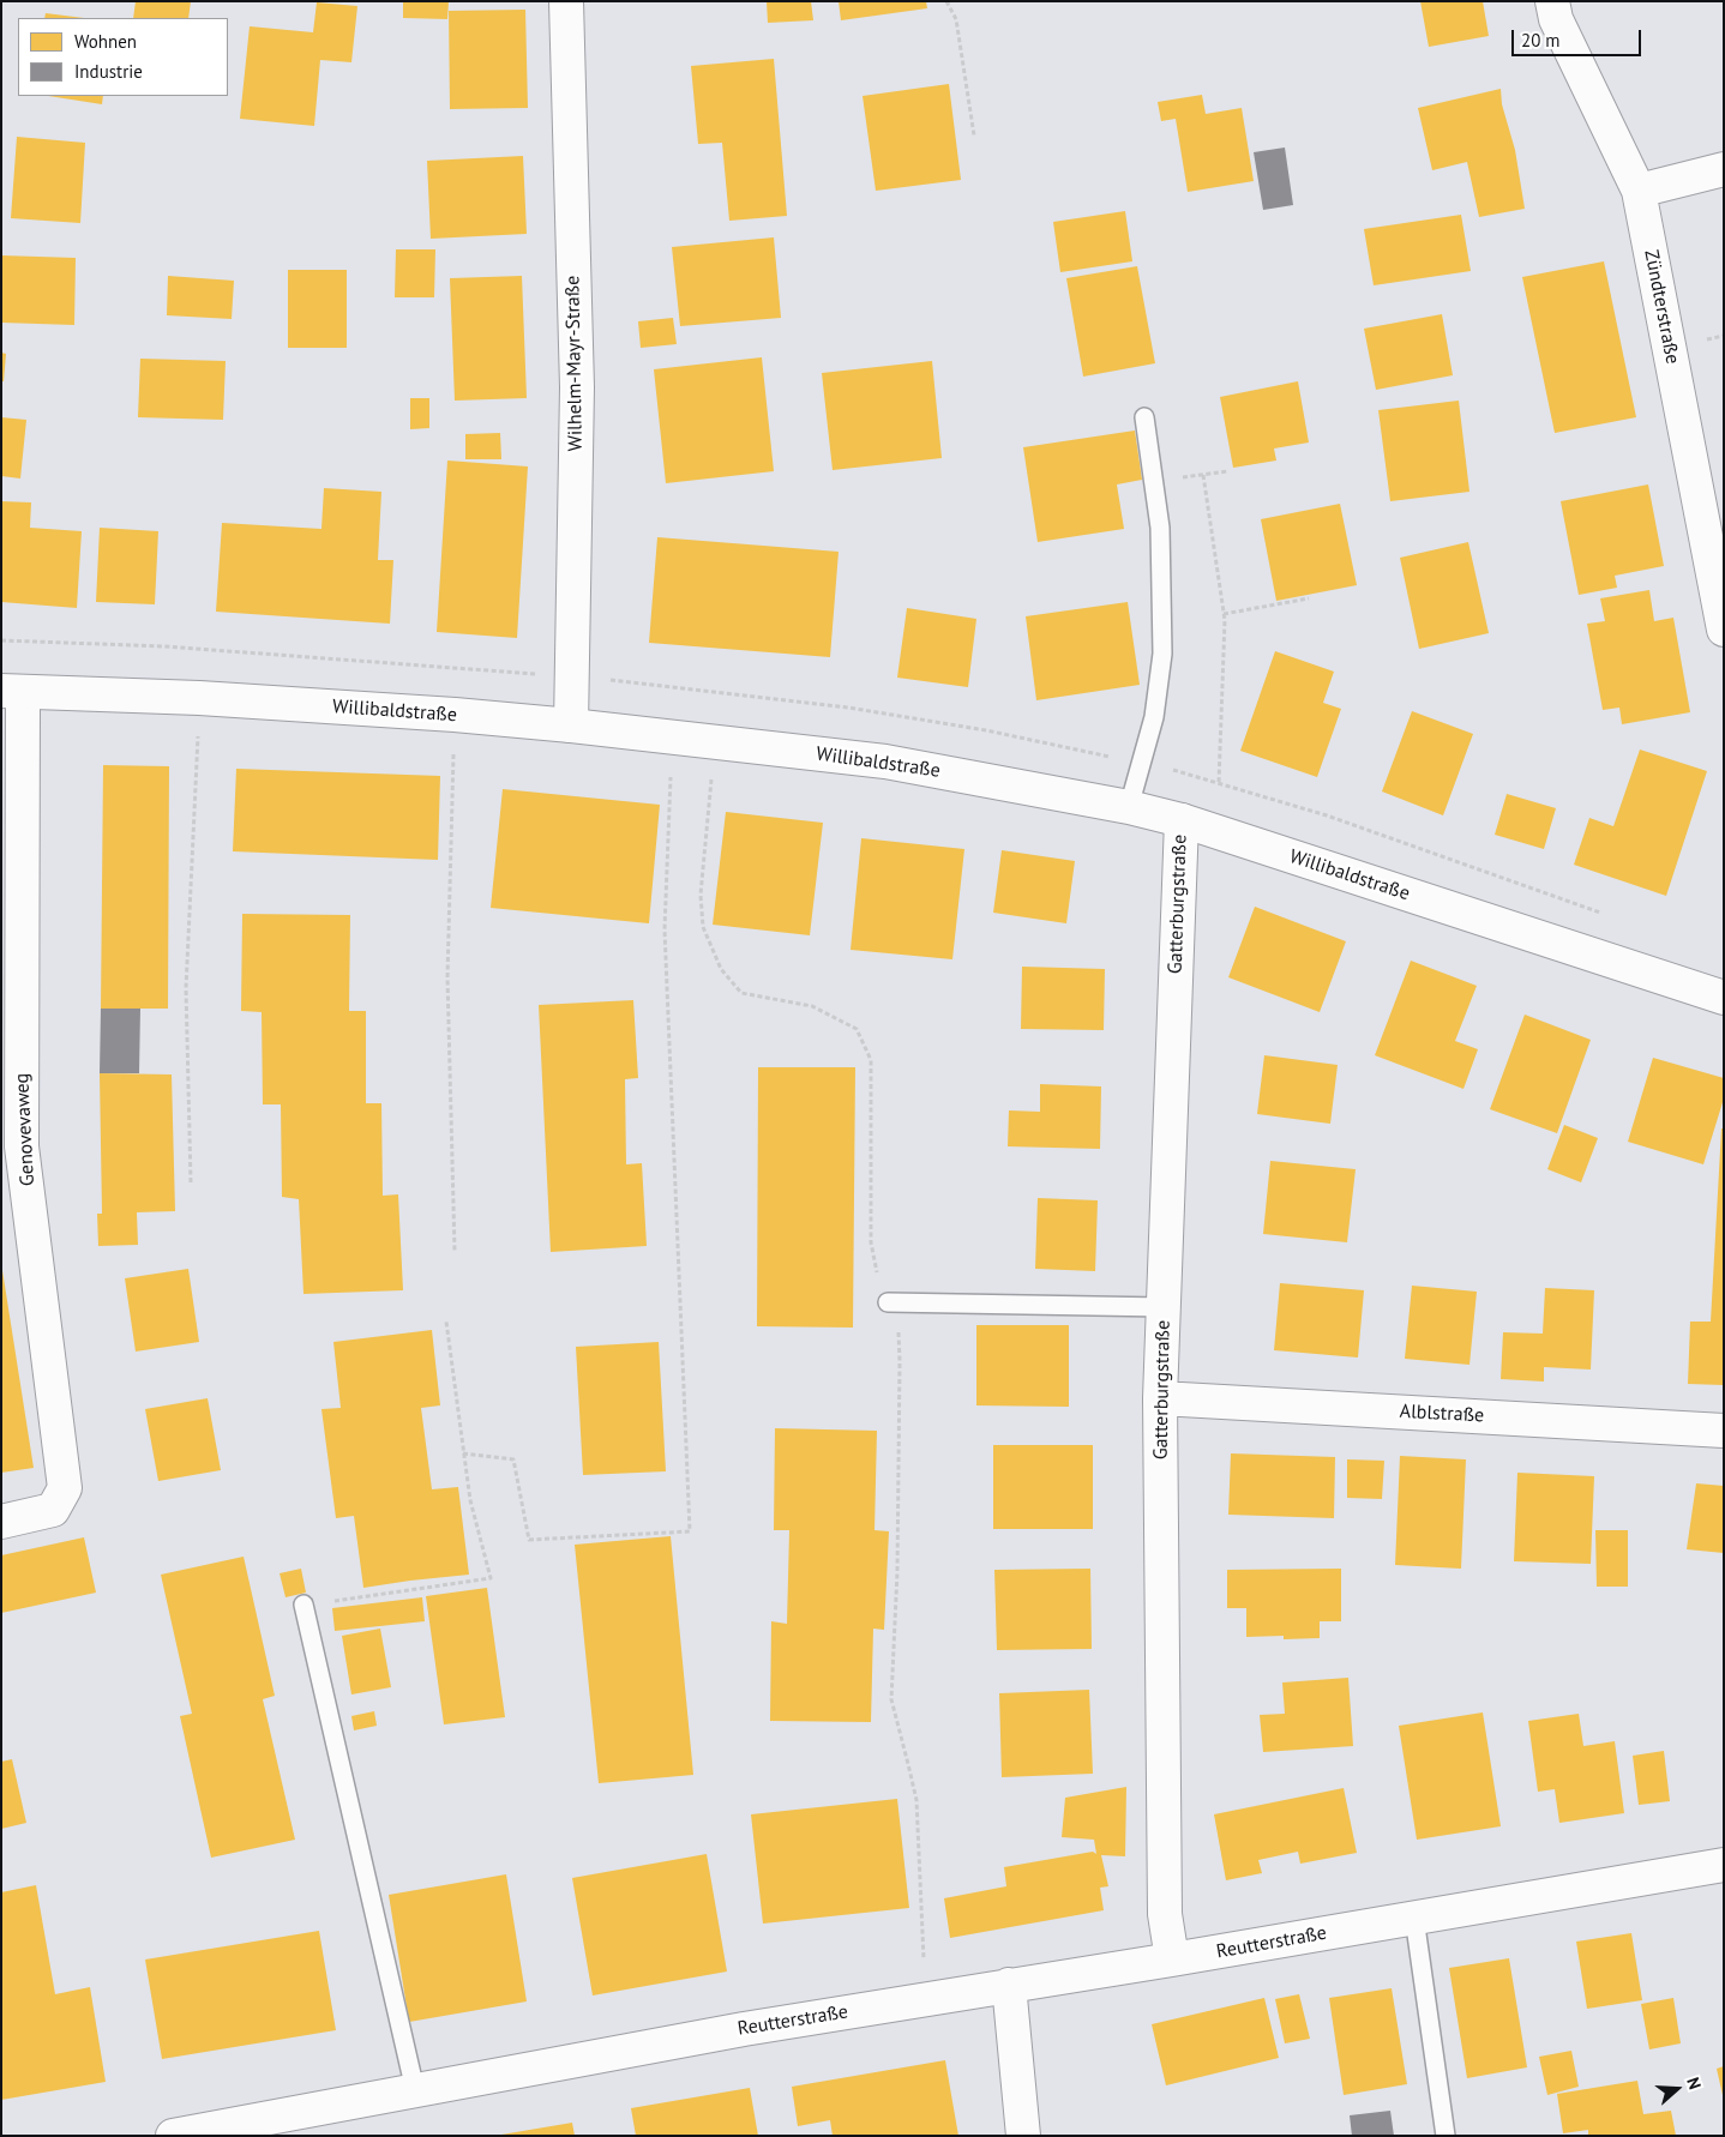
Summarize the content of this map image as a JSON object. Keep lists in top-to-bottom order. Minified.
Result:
{"streets":{"street":["Zündterstraße","Wilhelm-Mayr-Straße","Willibaldstraße","Gatterburgstraße","Genovevaweg","Alblstraße","Reutterstraße"]},"crossings":[["Wilhelm-Mayr-Straße","Willibaldstraße"],["Willibaldstraße","Gatterburgstraße"],["Willibaldstraße","Genovevaweg"],["Gatterburgstraße","Alblstraße"],["Gatterburgstraße","Reutterstraße"]],"legend":["Wohnen","Industrie"],"scale_bar":"20 m","north":"right"}
